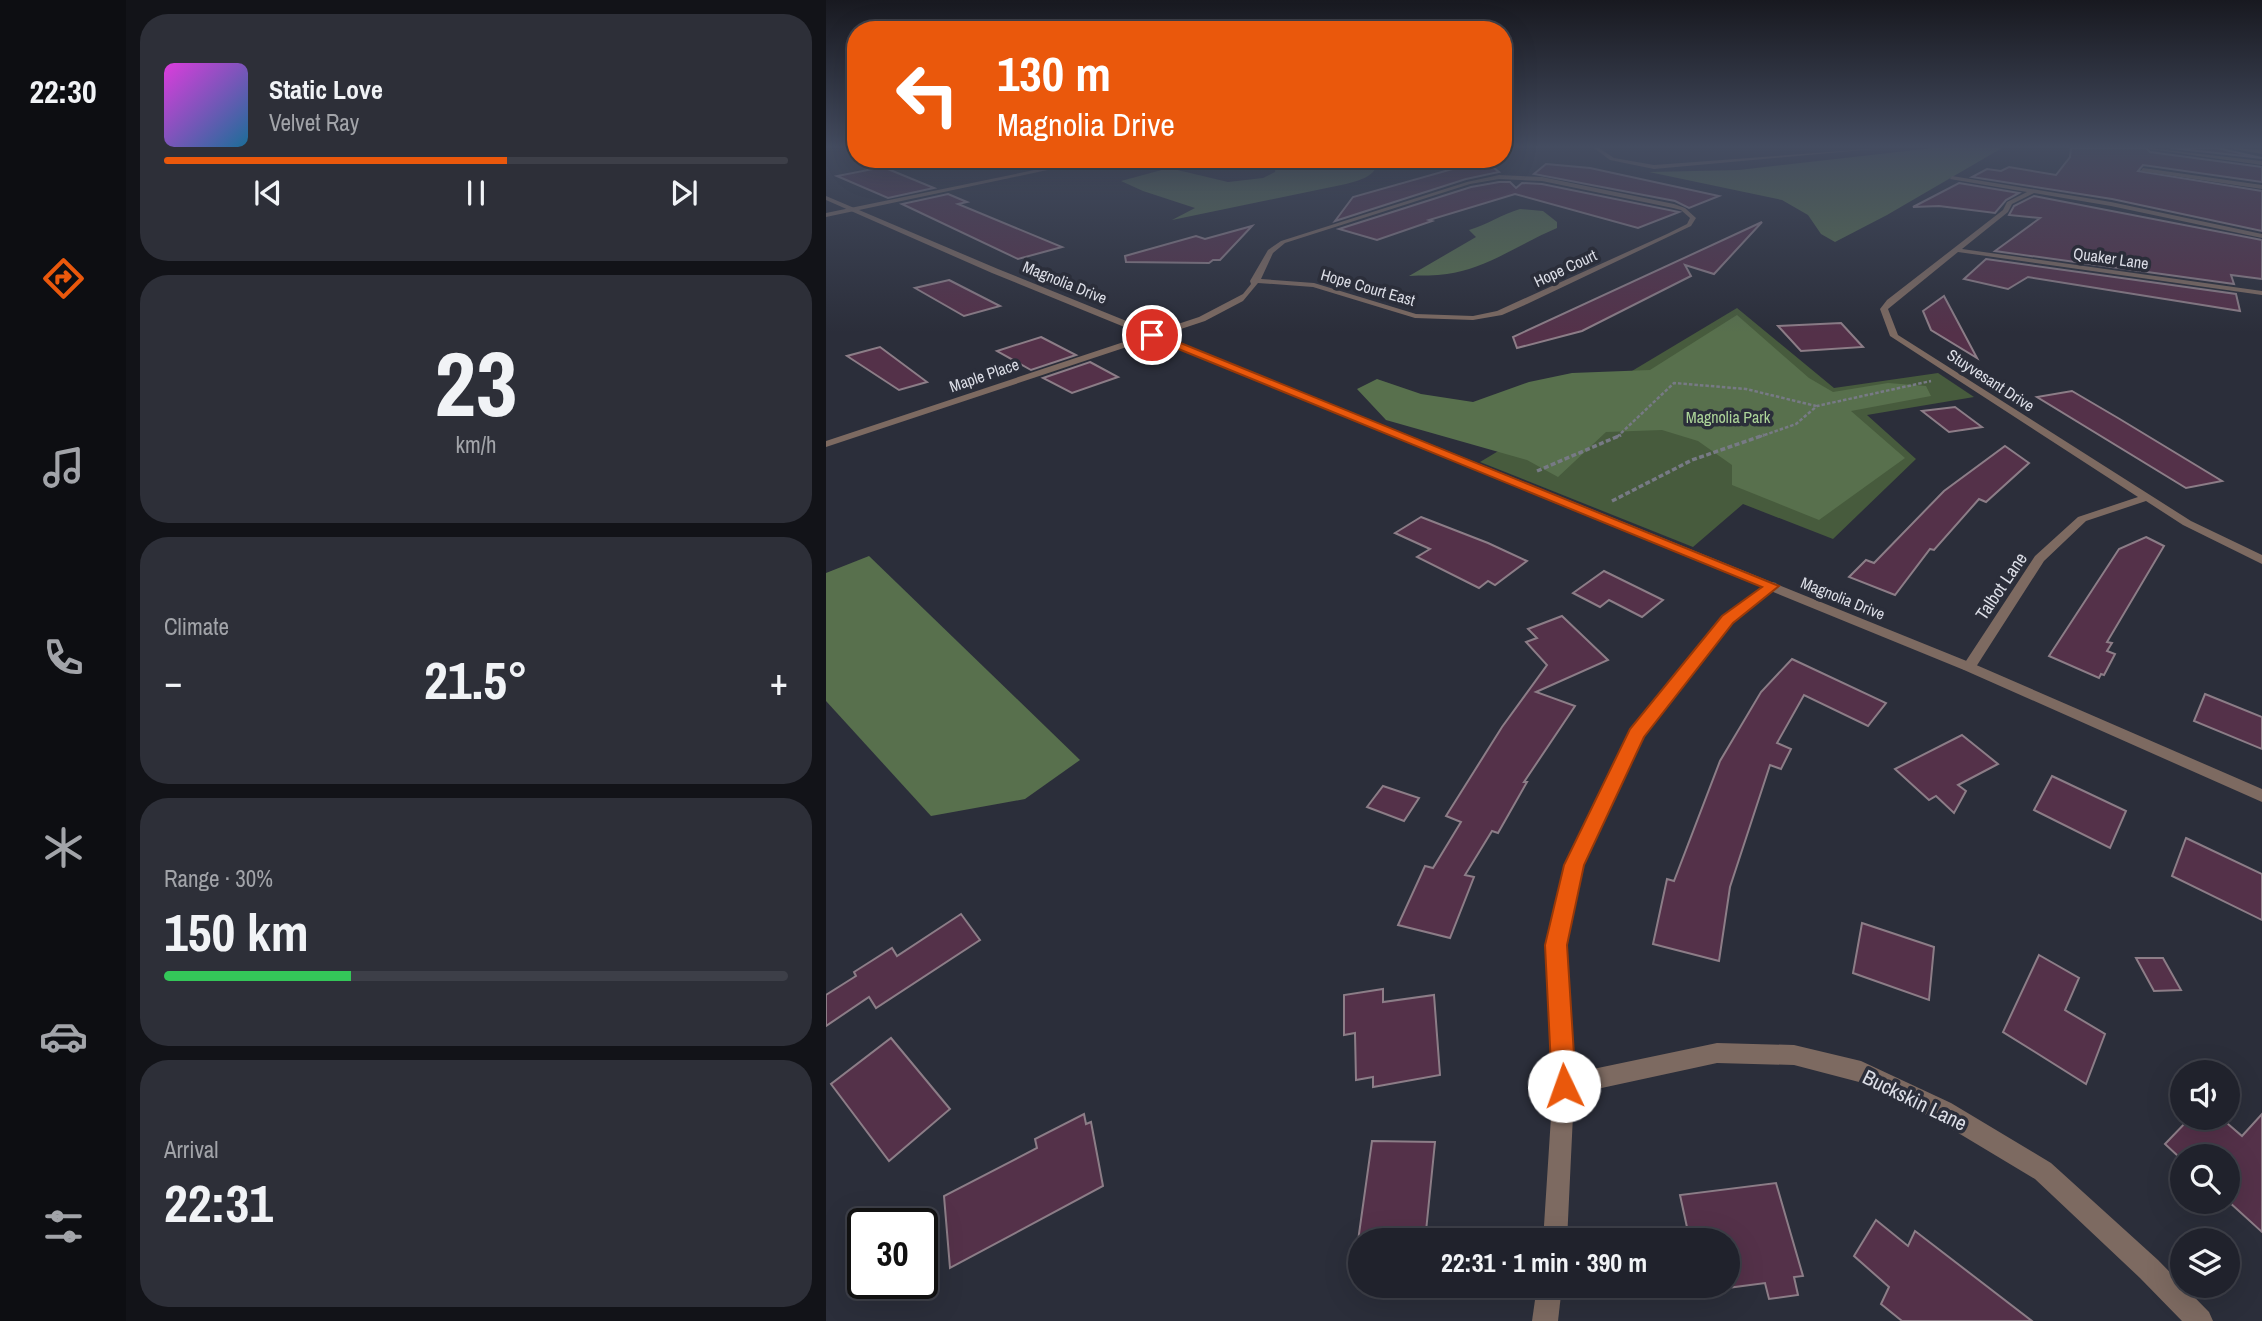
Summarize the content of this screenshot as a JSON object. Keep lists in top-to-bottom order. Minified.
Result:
{"streets":{"street":["Quaker Lane","Hope Court","Magnolia Drive","Hope Court East","Maple Place","Stuyvesant Drive","Talbot Lane","Buckskin Lane"]},"crossings":[["Quaker Lane","Stuyvesant Drive"],["Hope Court","Magnolia Drive"],["Hope Court","Hope Court East"],["Hope Court","Maple Place"],["Magnolia Drive","Maple Place"],["Magnolia Drive","Talbot Lane"],["Stuyvesant Drive","Talbot Lane"]],"parks":["Magnolia Park"],"page":{"tabs":"22:30","turn":["130 m","Magnolia Drive"],"song":["Static Love","Velvet Ray"],"tile":[["23","km/h"],"Climate",["Range · 30%","150 km"],["Arrival","22:31"]],"heat":["−","21.5°","+"],"limit":"30","trip":"22:31 · 1 min · 390 m"}}
